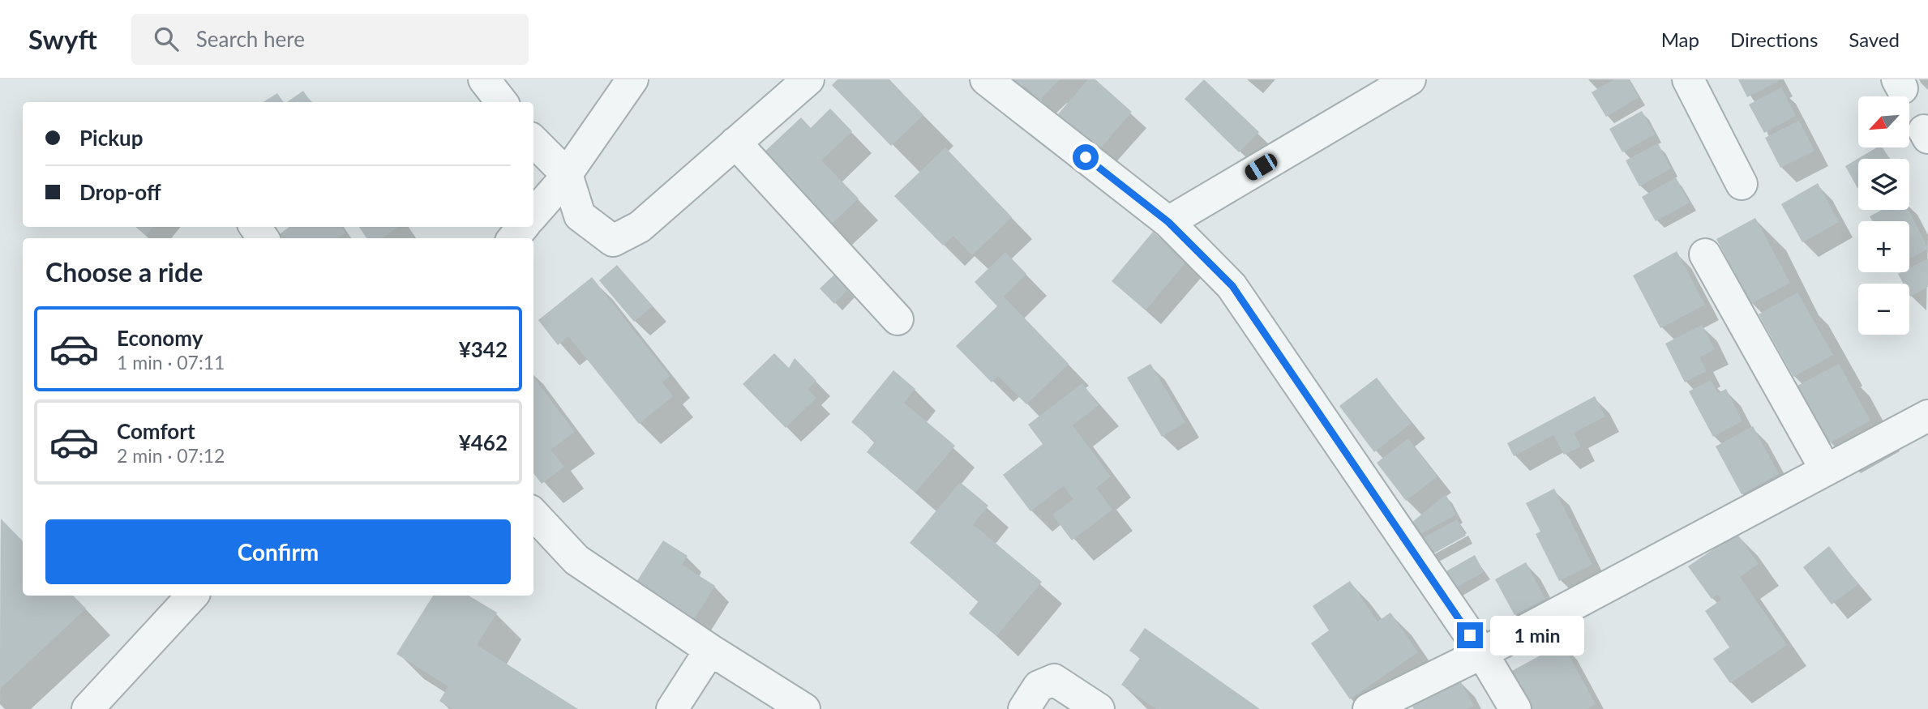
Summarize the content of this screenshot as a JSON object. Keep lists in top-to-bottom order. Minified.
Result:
{"north":"bottom left","page":{"header":"Swyft","search":"Search here","nav":["Map","Directions","Saved"],"map_buttons":["+","−"],"banner":["Pickup","Drop-off"],"heading":"Choose a ride","list":[{"name":"Economy","note":"1 min · 07:11","value":"¥342"},{"name":"Comfort","note":"2 min · 07:12","value":"¥462"}],"buttons":"Confirm","bubble":"1 min"}}
